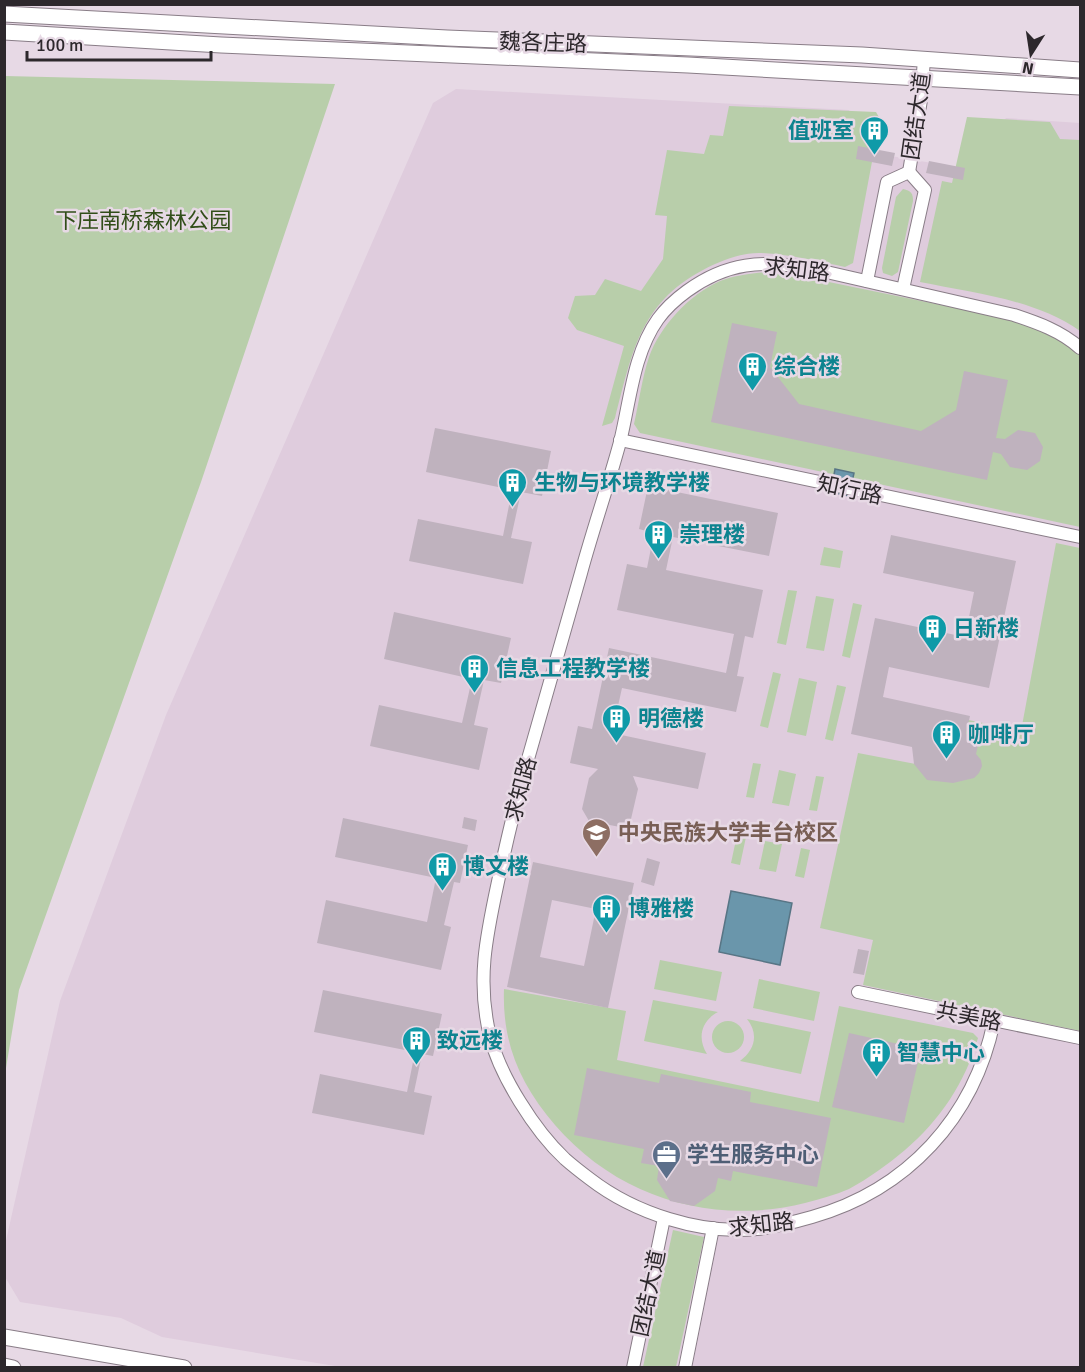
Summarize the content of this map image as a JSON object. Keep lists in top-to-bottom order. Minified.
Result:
{"streets":{"main road":["魏各庄路"],"street":["团结大道","求知路","知行路","共美路"]},"crossings":[["魏各庄路","团结大道"],["团结大道","求知路"],["求知路","知行路"],["求知路","共美路"]],"parks":["下庄南桥森林公园"],"places":{"building":["值班室","综合楼","生物与环境教学楼","崇理楼","日新楼","信息工程教学楼","明德楼","咖啡厅","博文楼","博雅楼","致远楼","智慧中心"],"school or university":["中央民族大学丰台校区"],"office":["学生服务中心"]},"scale_bar":"100 m","north":"bottom"}
